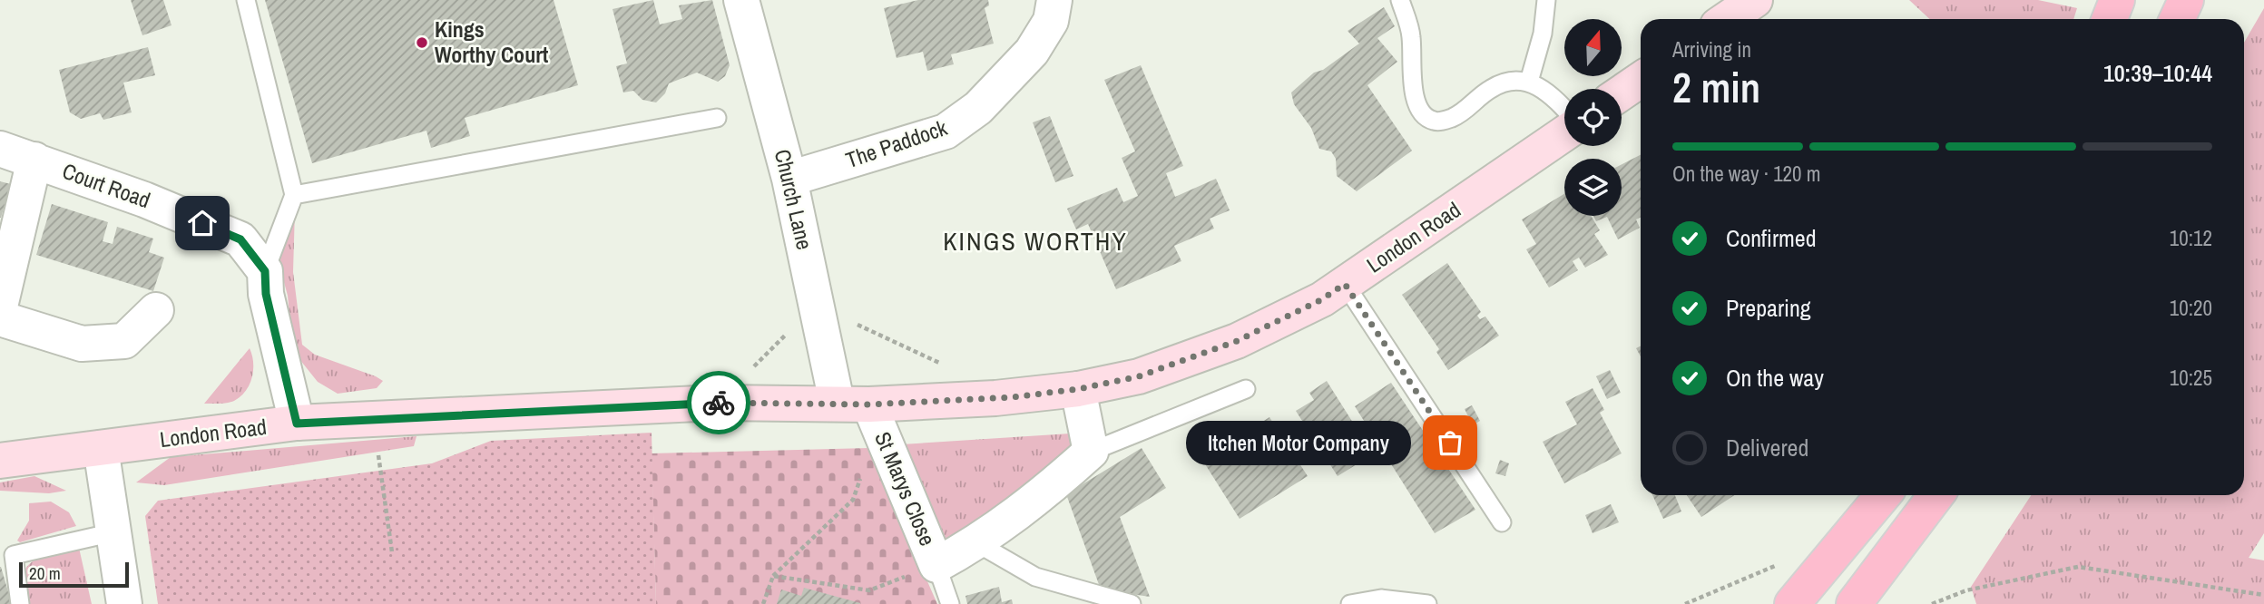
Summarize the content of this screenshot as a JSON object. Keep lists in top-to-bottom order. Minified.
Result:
{"streets":{"main road":["London Road"],"street":["The Paddock","Court Road","Church Lane","St Marys Close"]},"crossings":[["The Paddock","Church Lane"],["Church Lane","London Road"],["Church Lane","St Marys Close"],["London Road","St Marys Close"]],"districts":["KINGS WORTHY"],"places":["Kings Worthy Court","Itchen Motor Company"],"scale_bar":"20 m","north":"top","page":{"heading":["2 min","Arriving in","10:39–10:44"],"bar":"On the way · 120 m","list":[["Confirmed","10:12"],["Preparing","10:20"],["On the way","10:25"],"Delivered"],"bubble":"Itchen Motor Company","scale":"20 m"}}
